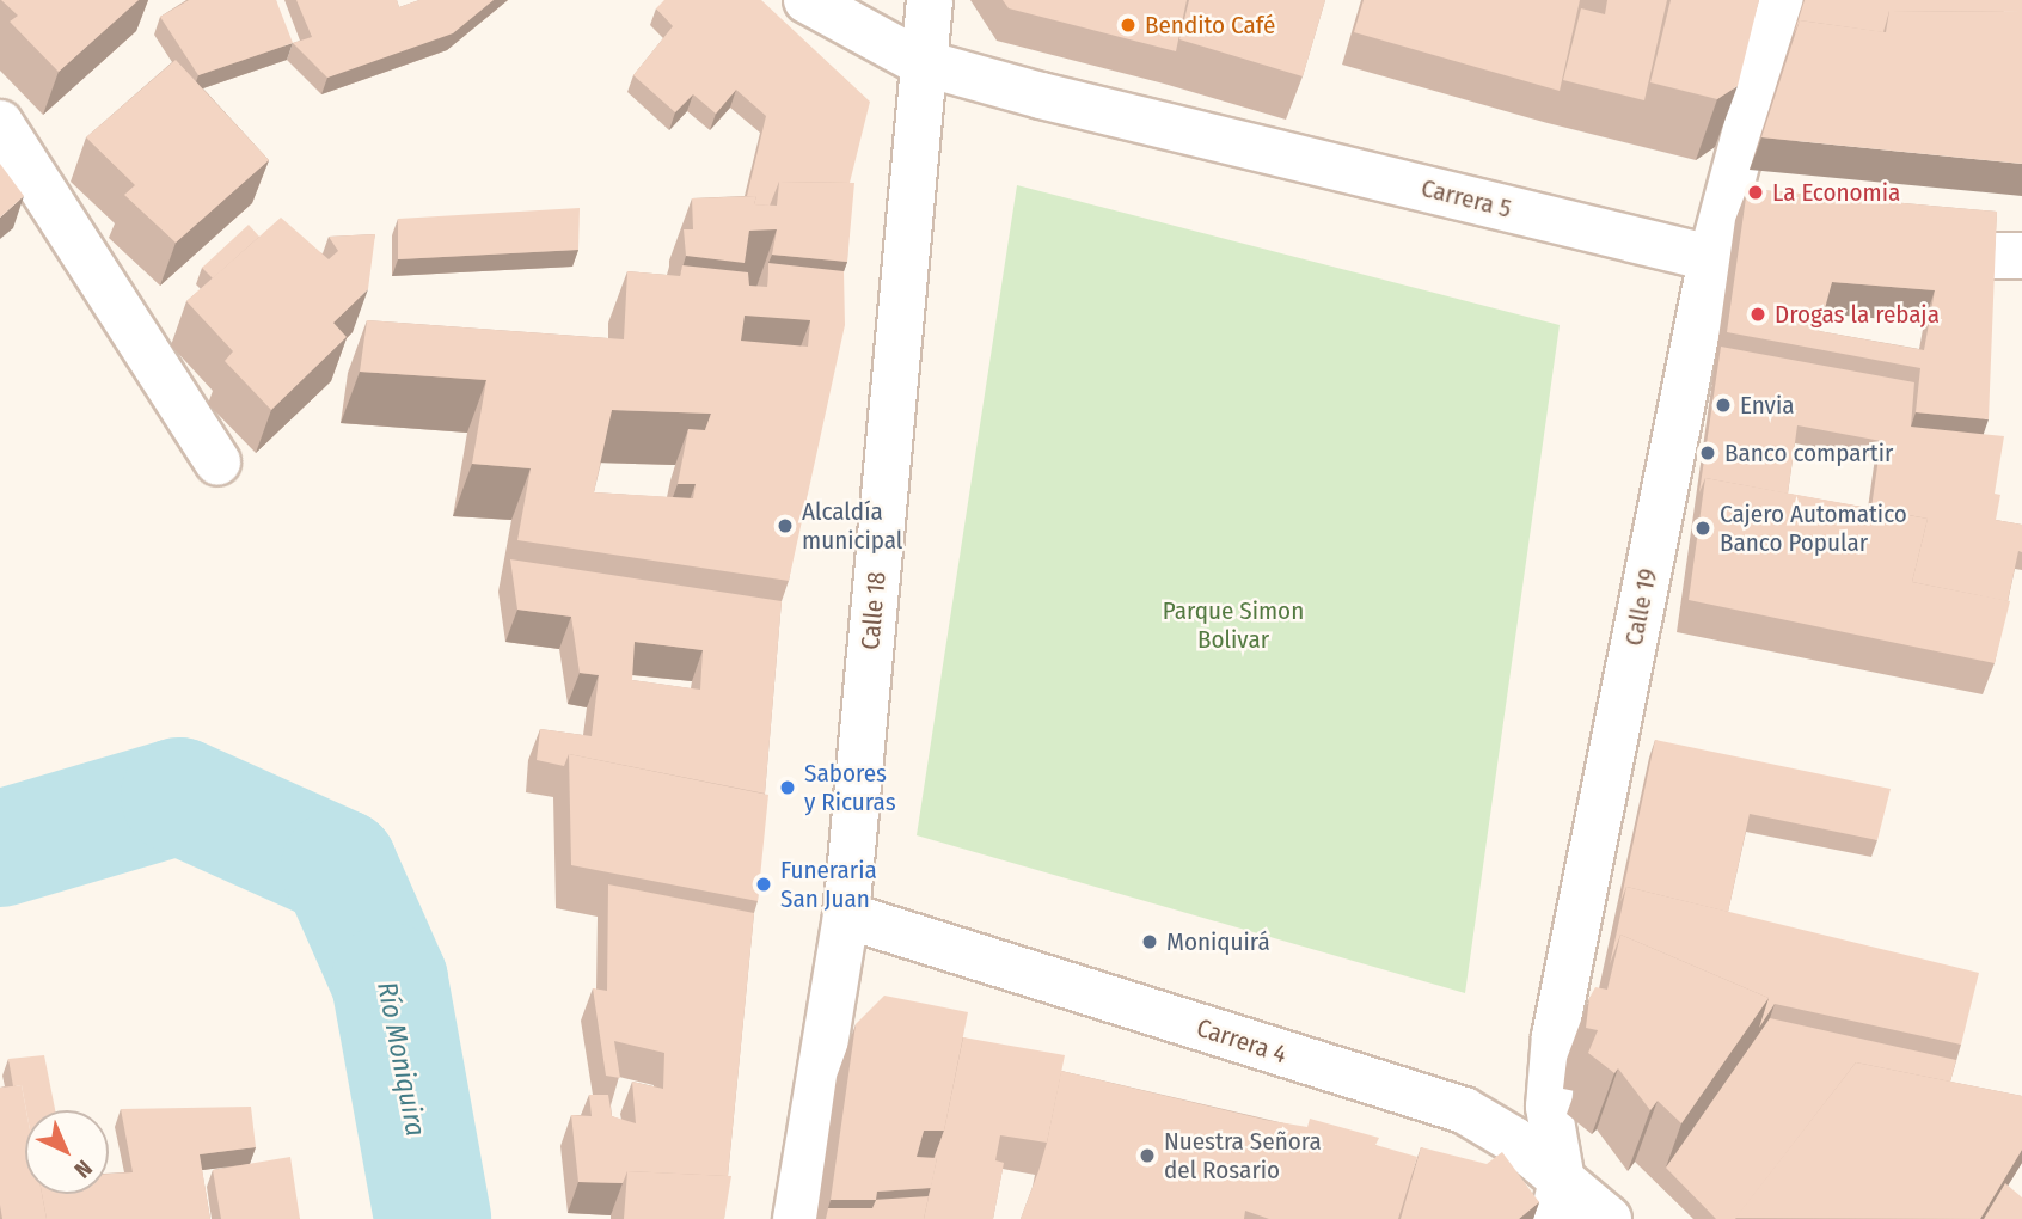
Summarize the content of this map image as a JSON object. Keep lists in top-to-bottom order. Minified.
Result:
{"streets":{"street":["Carrera 5","Calle 19","Calle 18","Carrera 4"]},"crossings":[["Carrera 5","Calle 19"],["Carrera 5","Calle 18"],["Calle 19","Carrera 4"],["Calle 18","Carrera 4"]],"water":["Río Moniquira"],"parks":["Parque Simon Bolivar"],"places":["Bendito Café","La Economia","Drogas la rebaja","Envia","Banco compartir","Alcaldía municipal","Cajero Automatico Banco Popular","Sabores y Ricuras","Funeraria San Juan","Moniquirá","Nuestra Señora del Rosario"],"north":"bottom right"}
